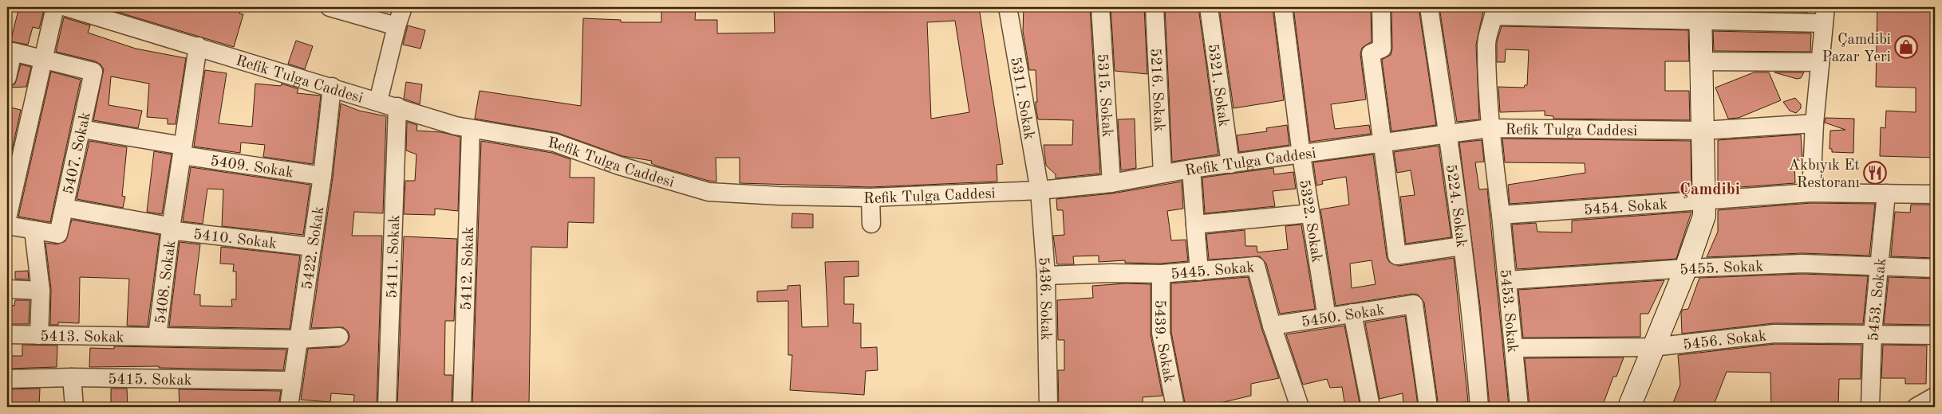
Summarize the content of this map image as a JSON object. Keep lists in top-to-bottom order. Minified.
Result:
{"streets":{"street":["Refik Tulga Caddesi","5321. Sokak","5216. Sokak","5315. Sokak","5311. Sokak","5407. Sokak","5409. Sokak","5224. Sokak","5454. Sokak","5322. Sokak","5410. Sokak","5422. Sokak","5411. Sokak","5455. Sokak","5412. Sokak","5445. Sokak","5408. Sokak","5436. Sokak","5453. Sokak","5450. Sokak","5413. Sokak","5456. Sokak","5439. Sokak","5415. Sokak"]},"crossings":[["Refik Tulga Caddesi","5321. Sokak"],["Refik Tulga Caddesi","5216. Sokak"],["Refik Tulga Caddesi","5315. Sokak"],["Refik Tulga Caddesi","5311. Sokak"],["Refik Tulga Caddesi","5224. Sokak"],["Refik Tulga Caddesi","5322. Sokak"],["Refik Tulga Caddesi","5422. Sokak"],["Refik Tulga Caddesi","5411. Sokak"],["Refik Tulga Caddesi","5412. Sokak"],["Refik Tulga Caddesi","5408. Sokak"],["Refik Tulga Caddesi","5436. Sokak"],["5311. Sokak","5436. Sokak"],["5407. Sokak","5409. Sokak"],["5407. Sokak","5410. Sokak"],["5409. Sokak","5422. Sokak"],["5409. Sokak","5408. Sokak"],["5454. Sokak","5453. Sokak"],["5322. Sokak","5450. Sokak"],["5410. Sokak","5422. Sokak"],["5410. Sokak","5408. Sokak"],["5422. Sokak","5408. Sokak"],["5422. Sokak","5415. Sokak"],["5455. Sokak","5453. Sokak"],["5445. Sokak","5436. Sokak"],["5445. Sokak","5450. Sokak"],["5445. Sokak","5439. Sokak"],["5408. Sokak","5413. Sokak"],["5453. Sokak","5456. Sokak"]],"districts":["Çamdibi"],"places":{"shop":["Çamdibi Pazar Yeri"],"restaurant":["Akbıyık Et Restoranı"]}}
